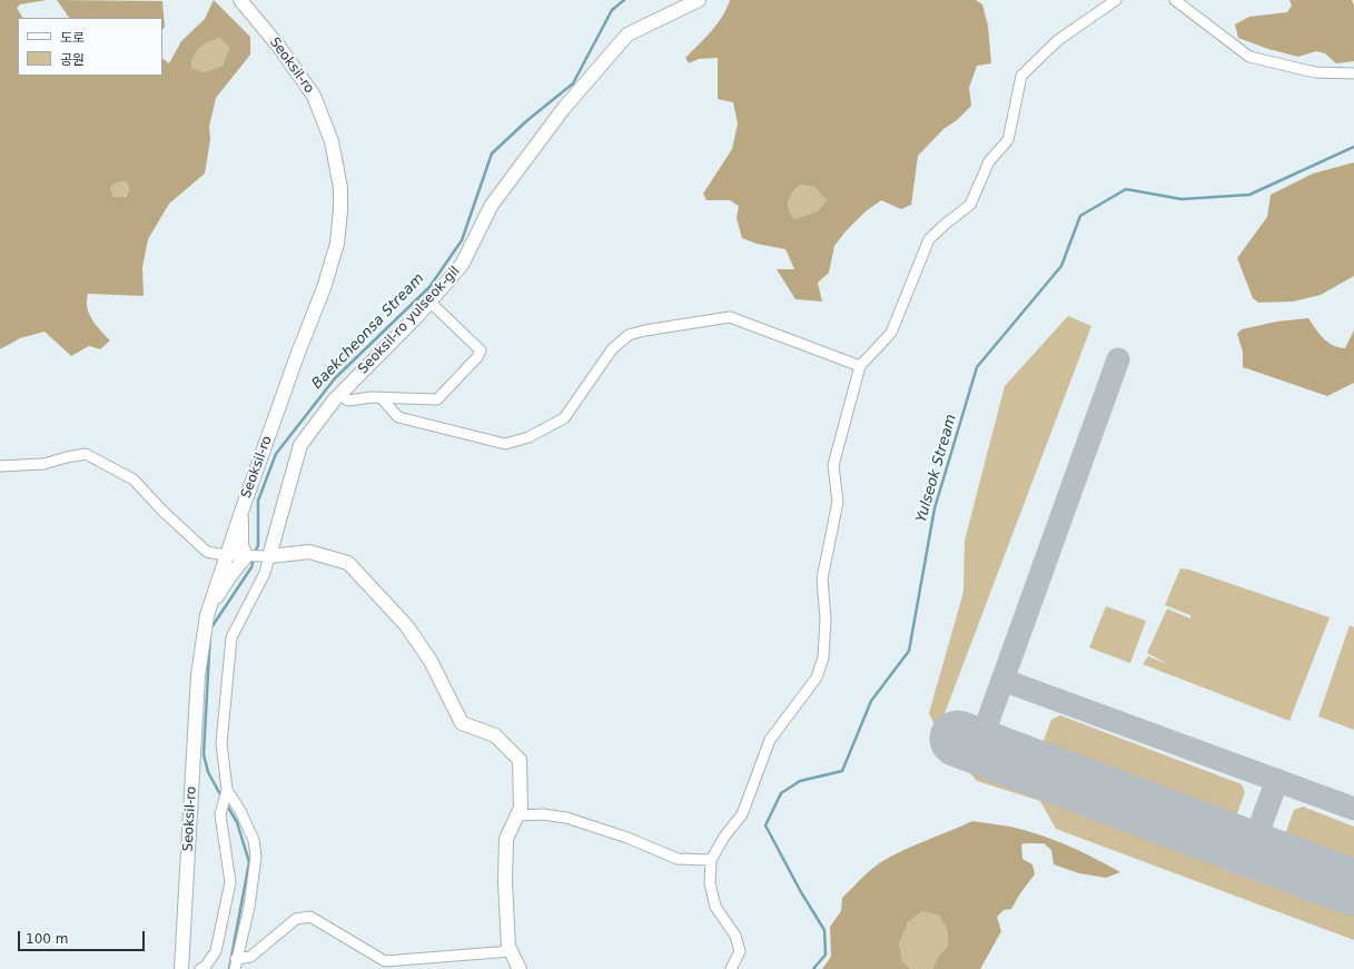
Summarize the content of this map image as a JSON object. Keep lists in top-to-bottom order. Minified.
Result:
{"streets":{"street":["Seoksil-ro","Seoksil-ro yulseok-gil"]},"water":["Baekcheonsa Stream","Yulseok Stream"],"legend":["도로","공원"],"scale_bar":"100 m"}
